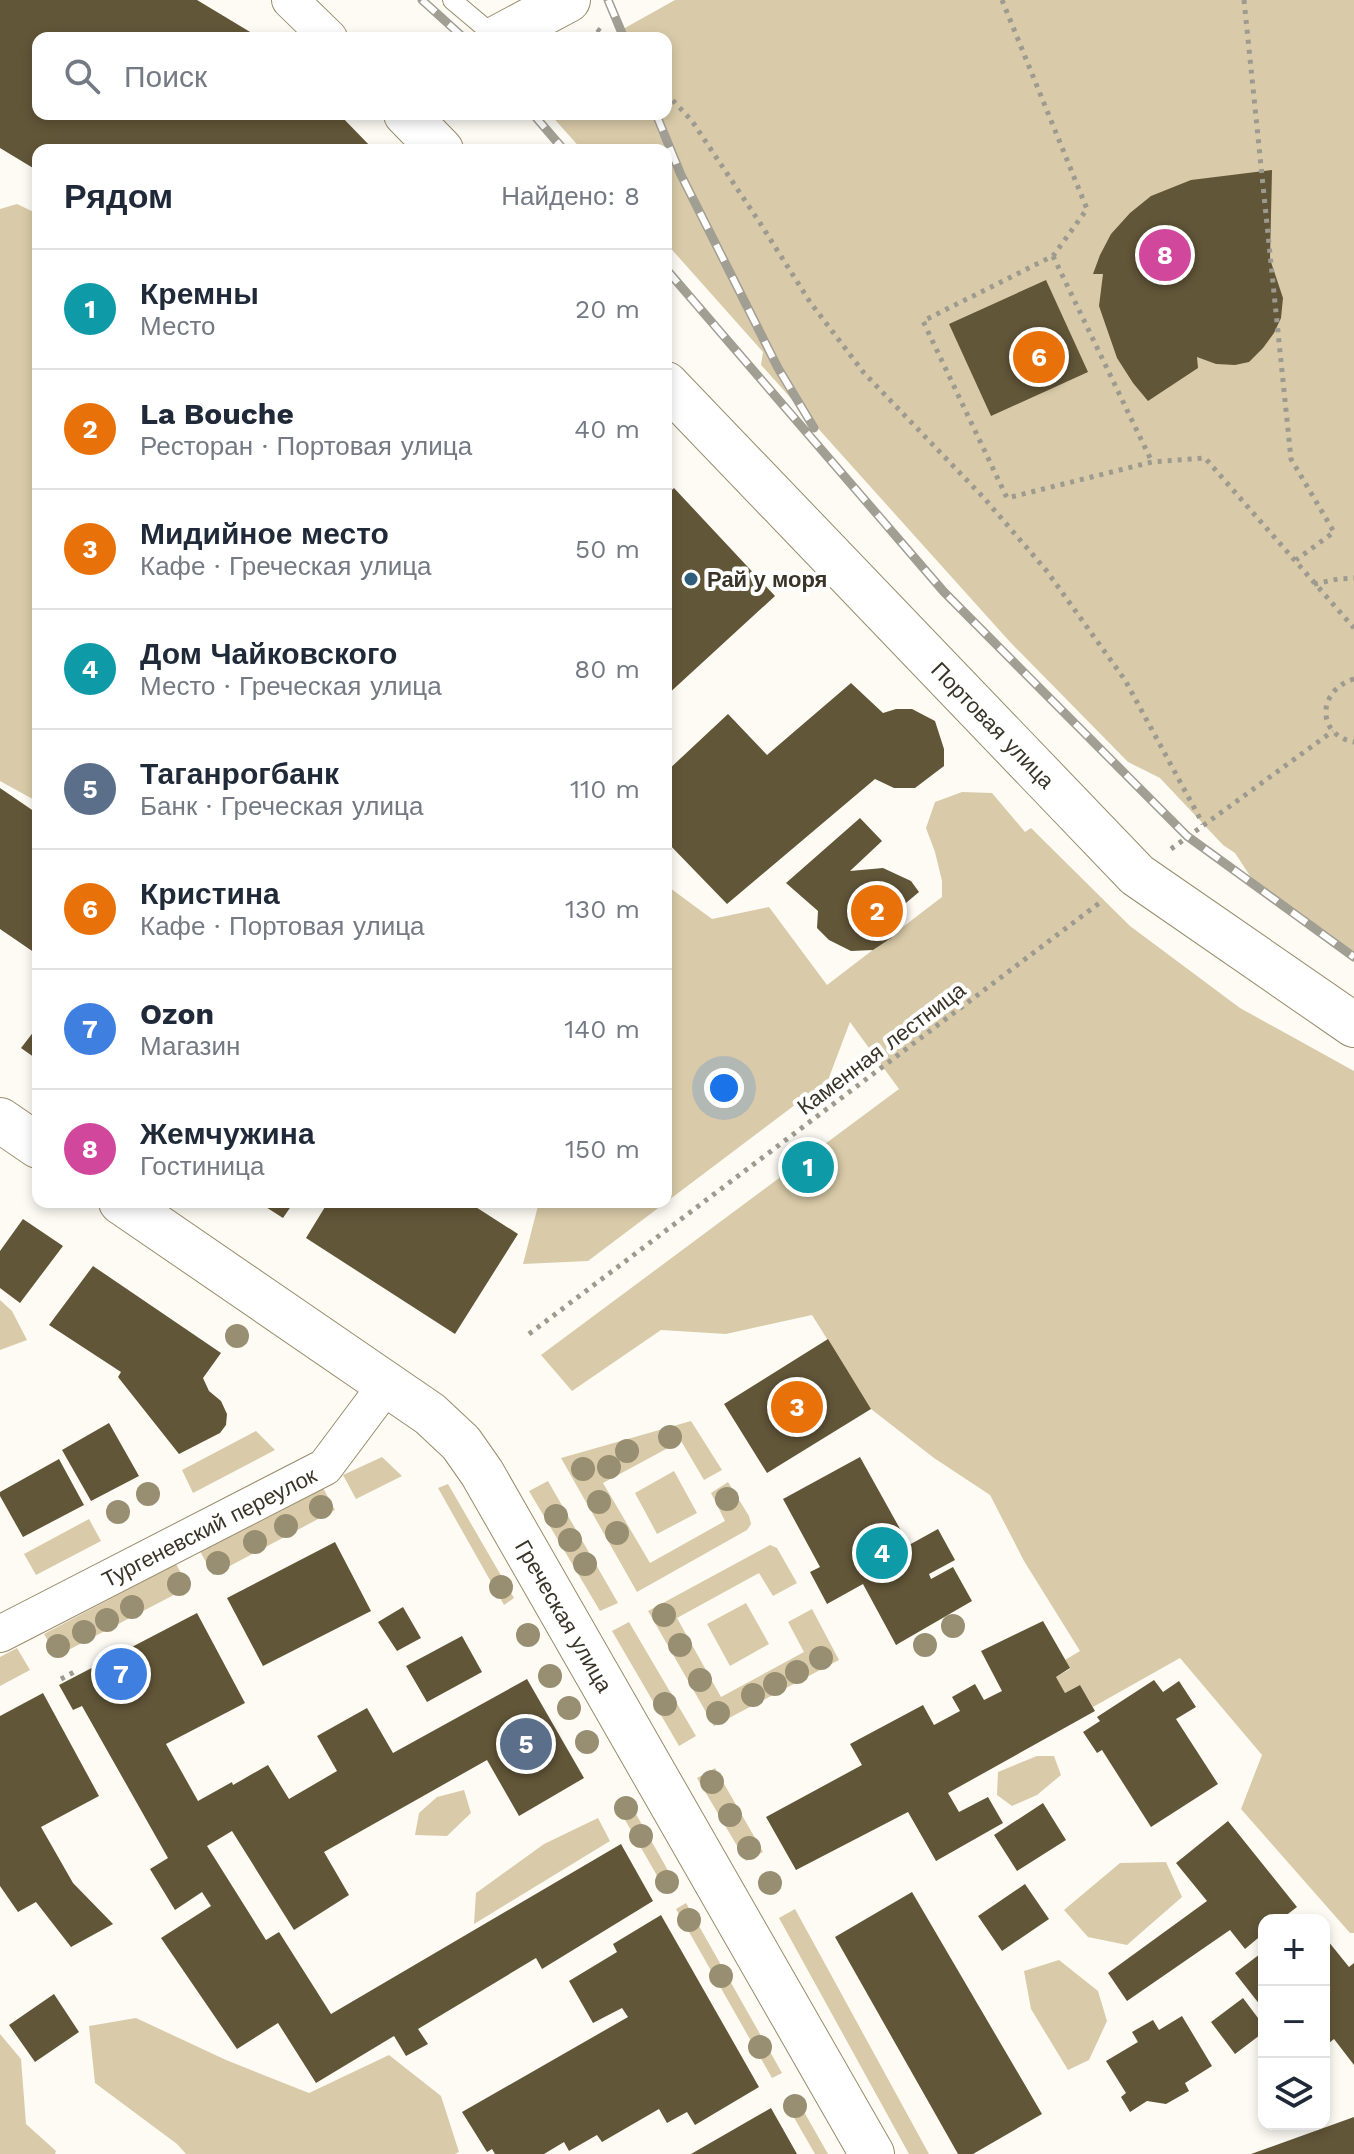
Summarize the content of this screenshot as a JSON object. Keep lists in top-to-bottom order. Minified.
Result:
{"streets":{"main road":["Портовая улица","Греческая улица"],"street":["Тургеневский переулок"],"path":["Каменная лестница"]},"crossings":[["Портовая улица","Каменная лестница"],["Тургеневский переулок","Греческая улица"]],"places":["Рай у моря"],"page":{"search":"Поиск","heading":["Рядом","Найдено: 8"],"pins":["8","6","2","1","3","4","7","5"],"list":[{"mark":"1","name":"Кремны","note":"Место","value":"20 m"},{"mark":"2","name":"La Bouche","note":"Ресторан · Портовая улица","value":"40 m"},{"mark":"3","name":"Мидийное место","note":"Кафе · Греческая улица","value":"50 m"},{"mark":"4","name":"Дом Чайковского","note":"Место · Греческая улица","value":"80 m"},{"mark":"5","name":"Таганрогбанк","note":"Банк · Греческая улица","value":"110 m"},{"mark":"6","name":"Кристина","note":"Кафе · Портовая улица","value":"130 m"},{"mark":"7","name":"Ozon","note":"Магазин","value":"140 m"},{"mark":"8","name":"Жемчужина","note":"Гостиница","value":"150 m"}],"map_buttons":["+","−"]}}
